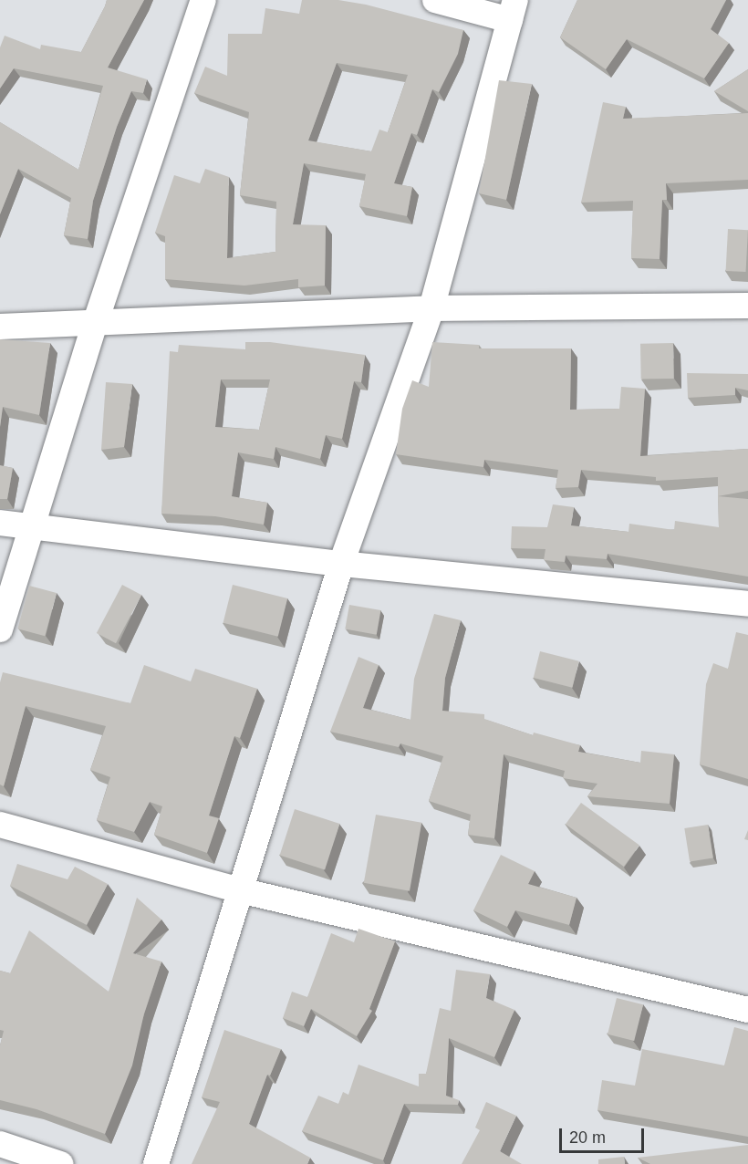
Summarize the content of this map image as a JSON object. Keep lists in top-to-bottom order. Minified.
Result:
{"scale_bar":"20 m"}
